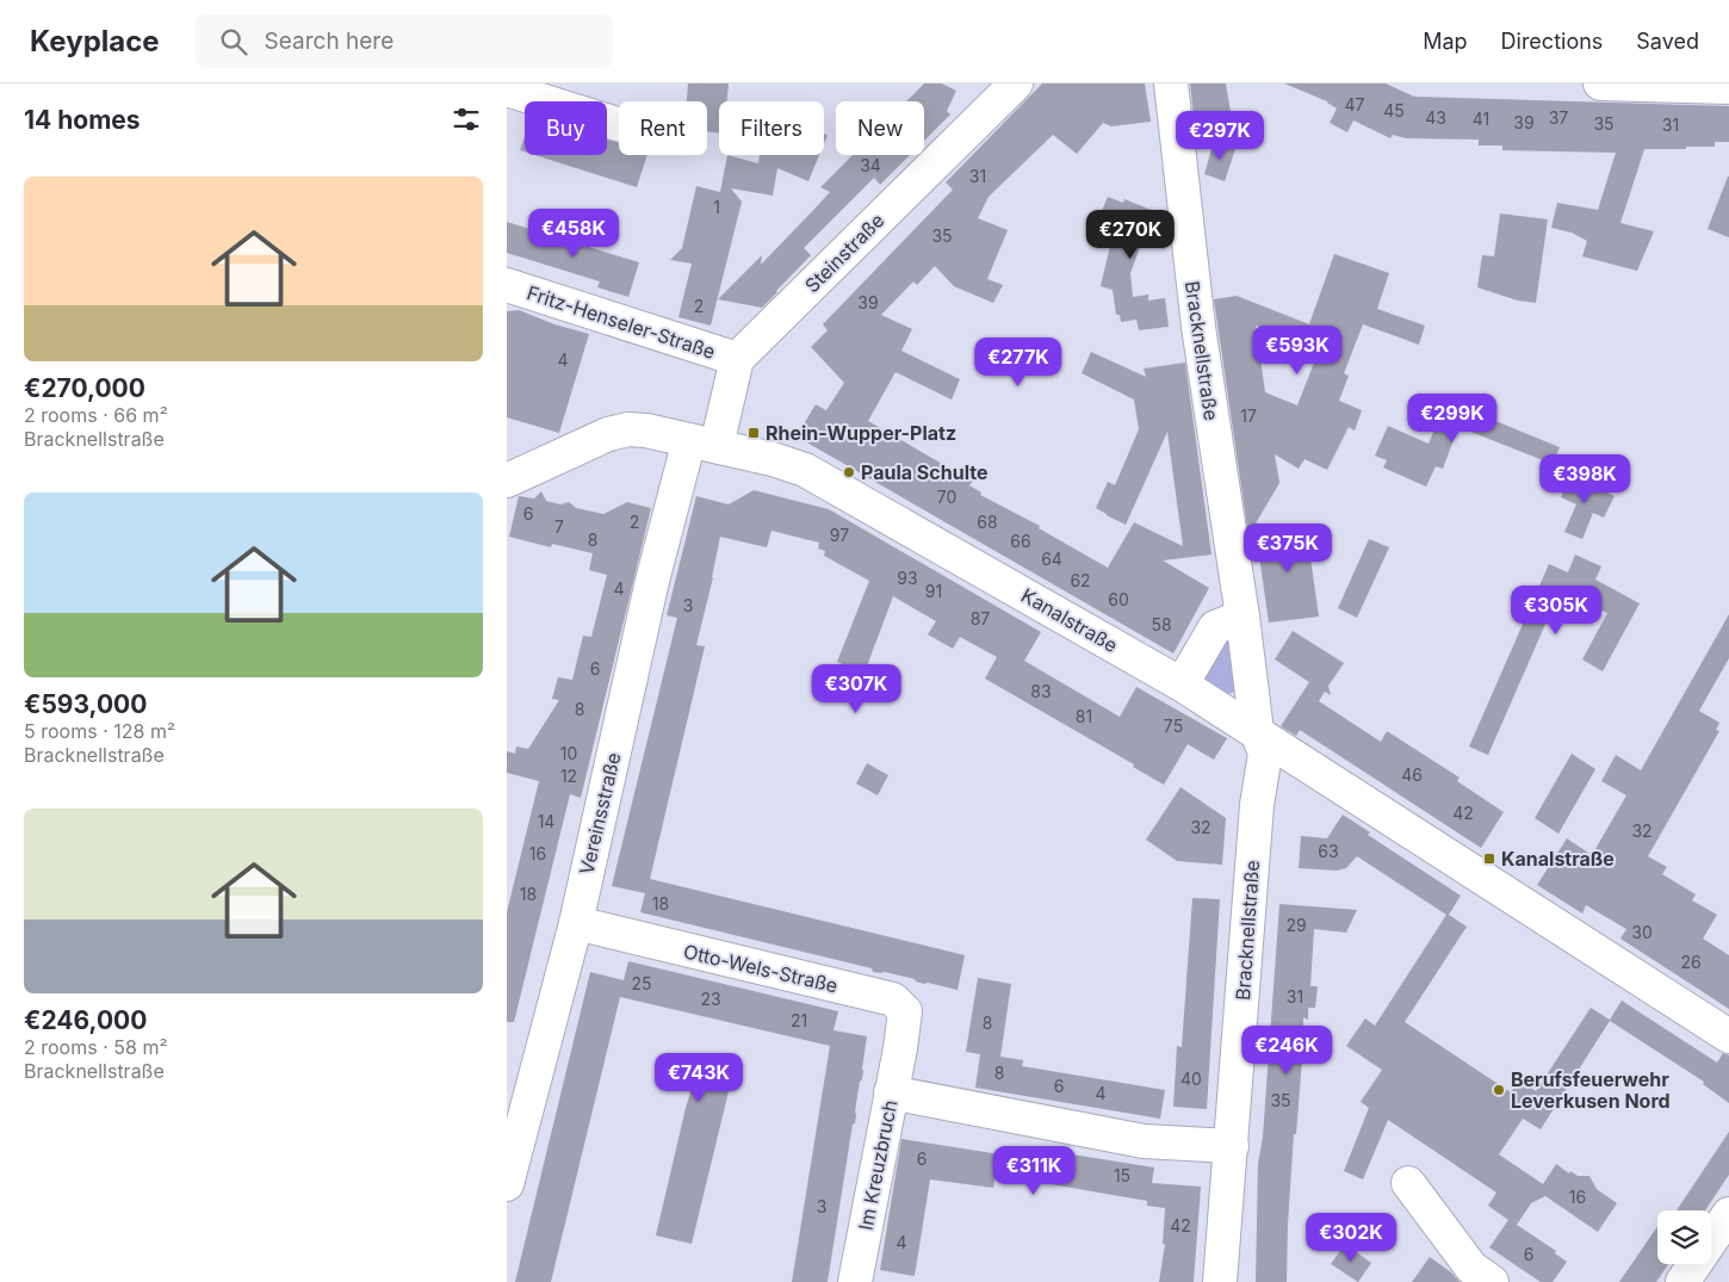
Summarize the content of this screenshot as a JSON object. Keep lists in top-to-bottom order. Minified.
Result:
{"streets":{"street":["Steinstraße","Fritz-Henseler-Straße","Bracknellstraße","Kanalstraße","Vereinsstraße","Otto-Wels-Straße","Im Kreuzbruch"]},"crossings":[["Steinstraße","Fritz-Henseler-Straße"],["Bracknellstraße","Kanalstraße"],["Kanalstraße","Vereinsstraße"],["Vereinsstraße","Otto-Wels-Straße"],["Otto-Wels-Straße","Im Kreuzbruch"]],"places":{"transit":["Rhein-Wupper-Platz","Kanalstraße"],"other":["Paula Schulte","Berufsfeuerwehr Leverkusen Nord"]},"house_numbers":["47","45","43","37","41","39","35","31","34","31","1","35","39","2","4","17","70","6","2","68","7","97","8","66","64","93","62","4","91","60","3","87","58","6","83","8","81","75","10","46","12","42","14","32","32","63","16","18","18","29","30","26","25","31","23","21","8","8","40","6","4","35","6","15","16","3","42","4","6"],"page":{"header":"Keyplace","search":"Search here","nav":["Map","Directions","Saved"],"heading":"14 homes","chip":["Buy","Rent","Filters","New"],"price":["€297K","€458K","€270K","€593K","€277K","€299K","€398K","€375K","€305K","€307K","€246K","€743K","€311K","€302K"],"list":[{"name":"€270,000","note":"2 rooms · 66 m² · Bracknellstraße"},{"name":"€593,000","note":"5 rooms · 128 m² · Bracknellstraße"},{"name":"€246,000","note":"2 rooms · 58 m² · Bracknellstraße"}]}}
